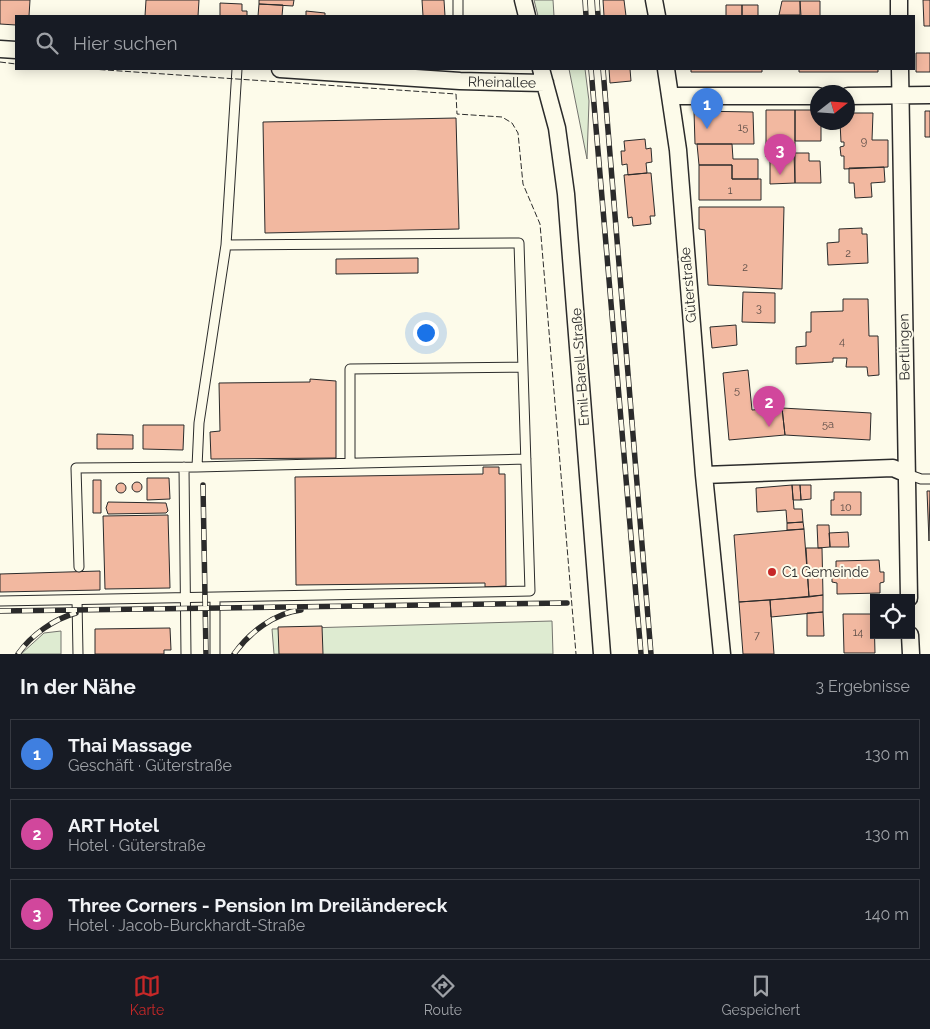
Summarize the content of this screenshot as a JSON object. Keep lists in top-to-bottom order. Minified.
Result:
{"streets":{"street":["Rheinallee","Güterstraße","Bertlingen","Emil-Barell-Straße"]},"crossings":[["Rheinallee","Emil-Barell-Straße"]],"places":["C1 Gemeinde"],"house_numbers":["15","9","1","2","2","3","4","5","5a","10","14","7"],"north":"right","page":{"search":"Hier suchen","pins":["1","3","2"],"heading":["In der Nähe","3 Ergebnisse"],"list":[{"mark":"1","name":"Thai Massage","note":"Geschäft · Güterstraße","value":"130 m"},{"mark":"2","name":"ART Hotel","note":"Hotel · Güterstraße","value":"130 m"},{"mark":"3","name":"Three Corners - Pension Im Dreiländereck","note":"Hotel · Jacob-Burckhardt-Straße","value":"140 m"}],"nav":["Karte","Route","Gespeichert"]}}
